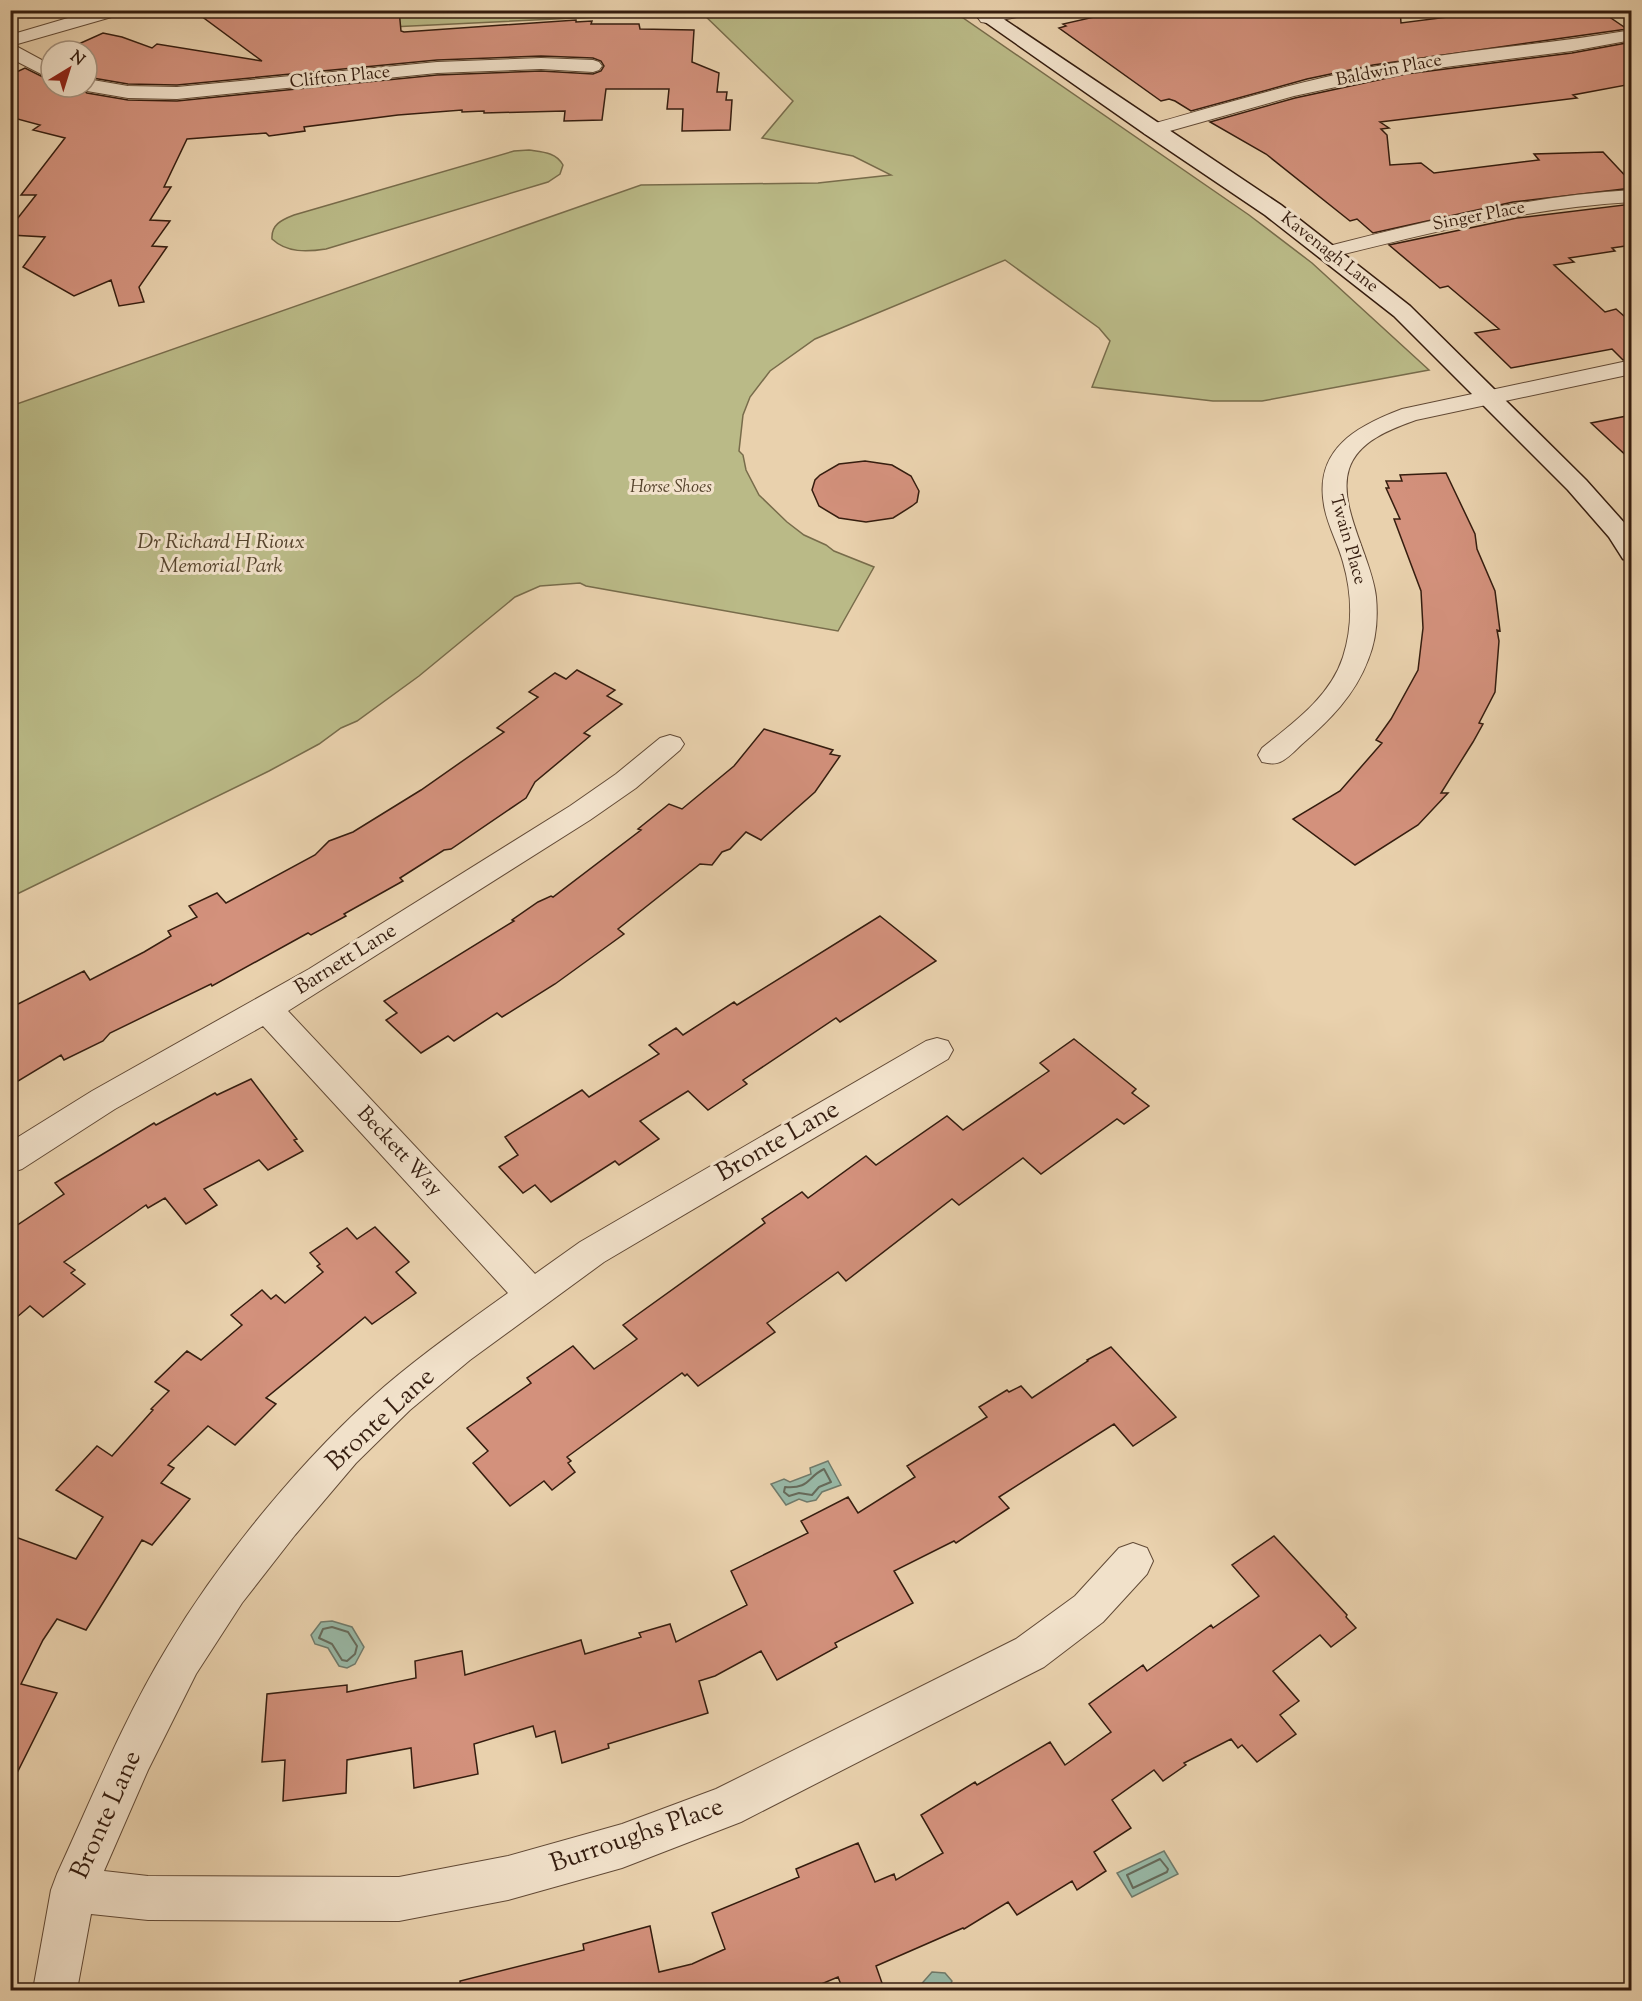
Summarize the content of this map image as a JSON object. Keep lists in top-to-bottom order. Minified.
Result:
{"streets":{"main road":["Kavenagh Lane"],"street":["Baldwin Place","Clifton Place","Singer Place","Twain Place","Barnett Lane","Bronte Lane","Beckett Way","Burroughs Place"]},"crossings":[["Baldwin Place","Kavenagh Lane"],["Singer Place","Kavenagh Lane"],["Kavenagh Lane","Twain Place"],["Barnett Lane","Beckett Way"],["Bronte Lane","Beckett Way"],["Bronte Lane","Burroughs Place"]],"parks":["Horse Shoes","Dr Richard H Rioux Memorial Park"],"north":"top right"}
